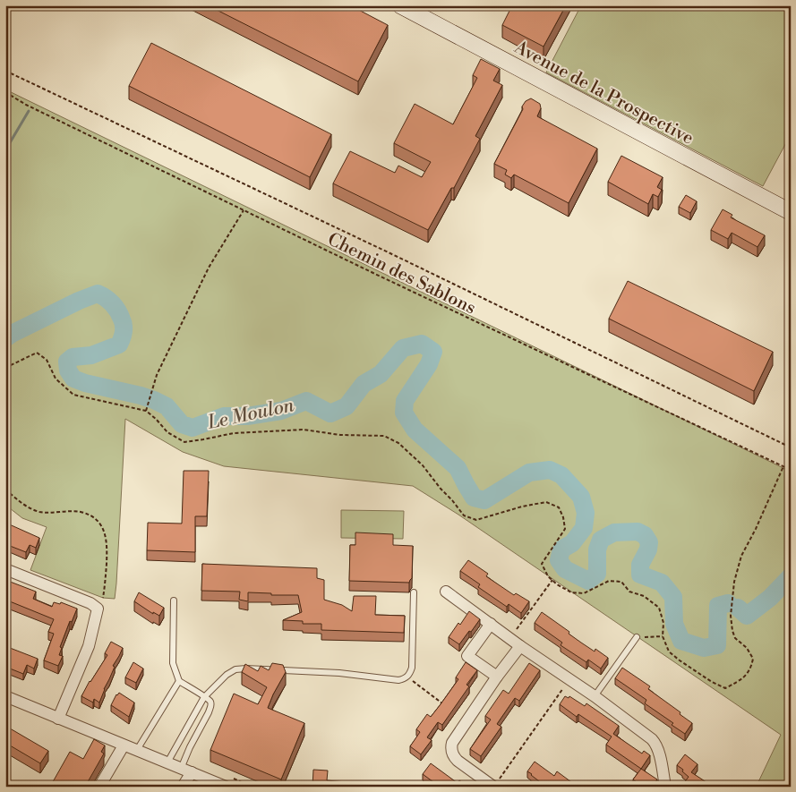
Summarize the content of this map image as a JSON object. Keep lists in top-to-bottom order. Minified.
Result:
{"streets":{"main road":["Avenue de la Prospective"],"path":["Chemin des Sablons"]},"water":["Le Moulon"]}
